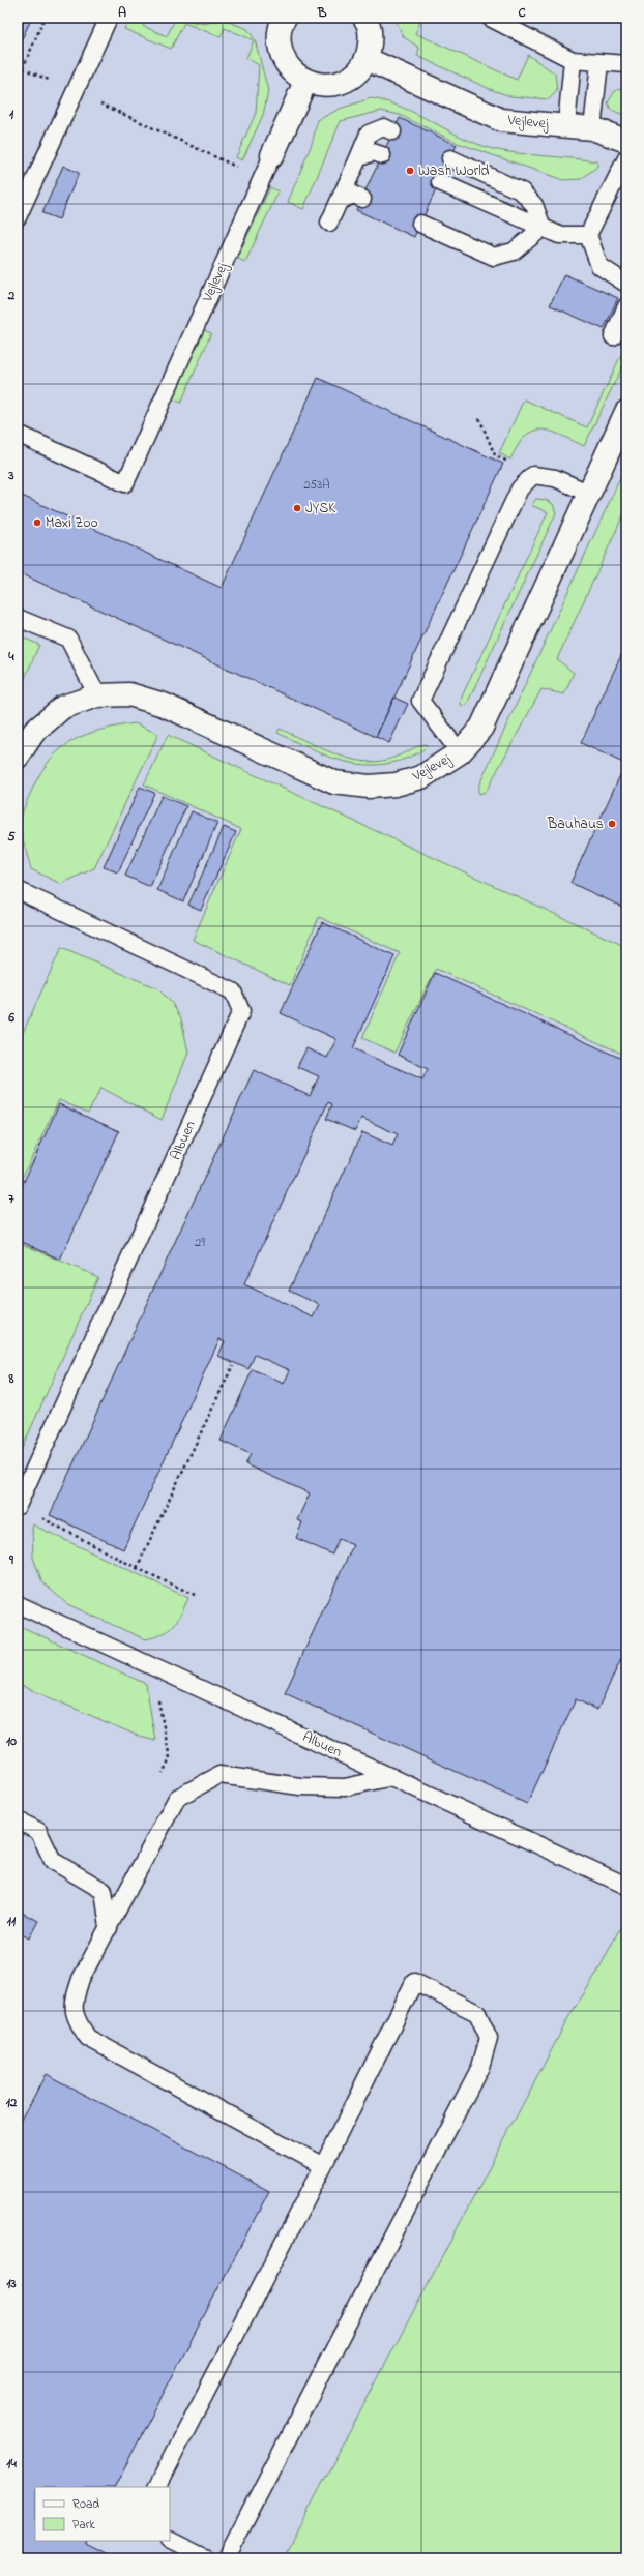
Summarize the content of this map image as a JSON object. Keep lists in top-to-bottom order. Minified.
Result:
{"streets":{"street":["Vejlevej"],"lane":["Albuen"]},"places":["Wash World","JYSK","Maxi Zoo","Bauhaus"],"house_numbers":["253A","29"],"legend":["Road","Park"],"grid":{"columns":["A","B","C"],"rows":["1","2","3","4","5","6","7","8","9","10","11","12","13","14"]}}
